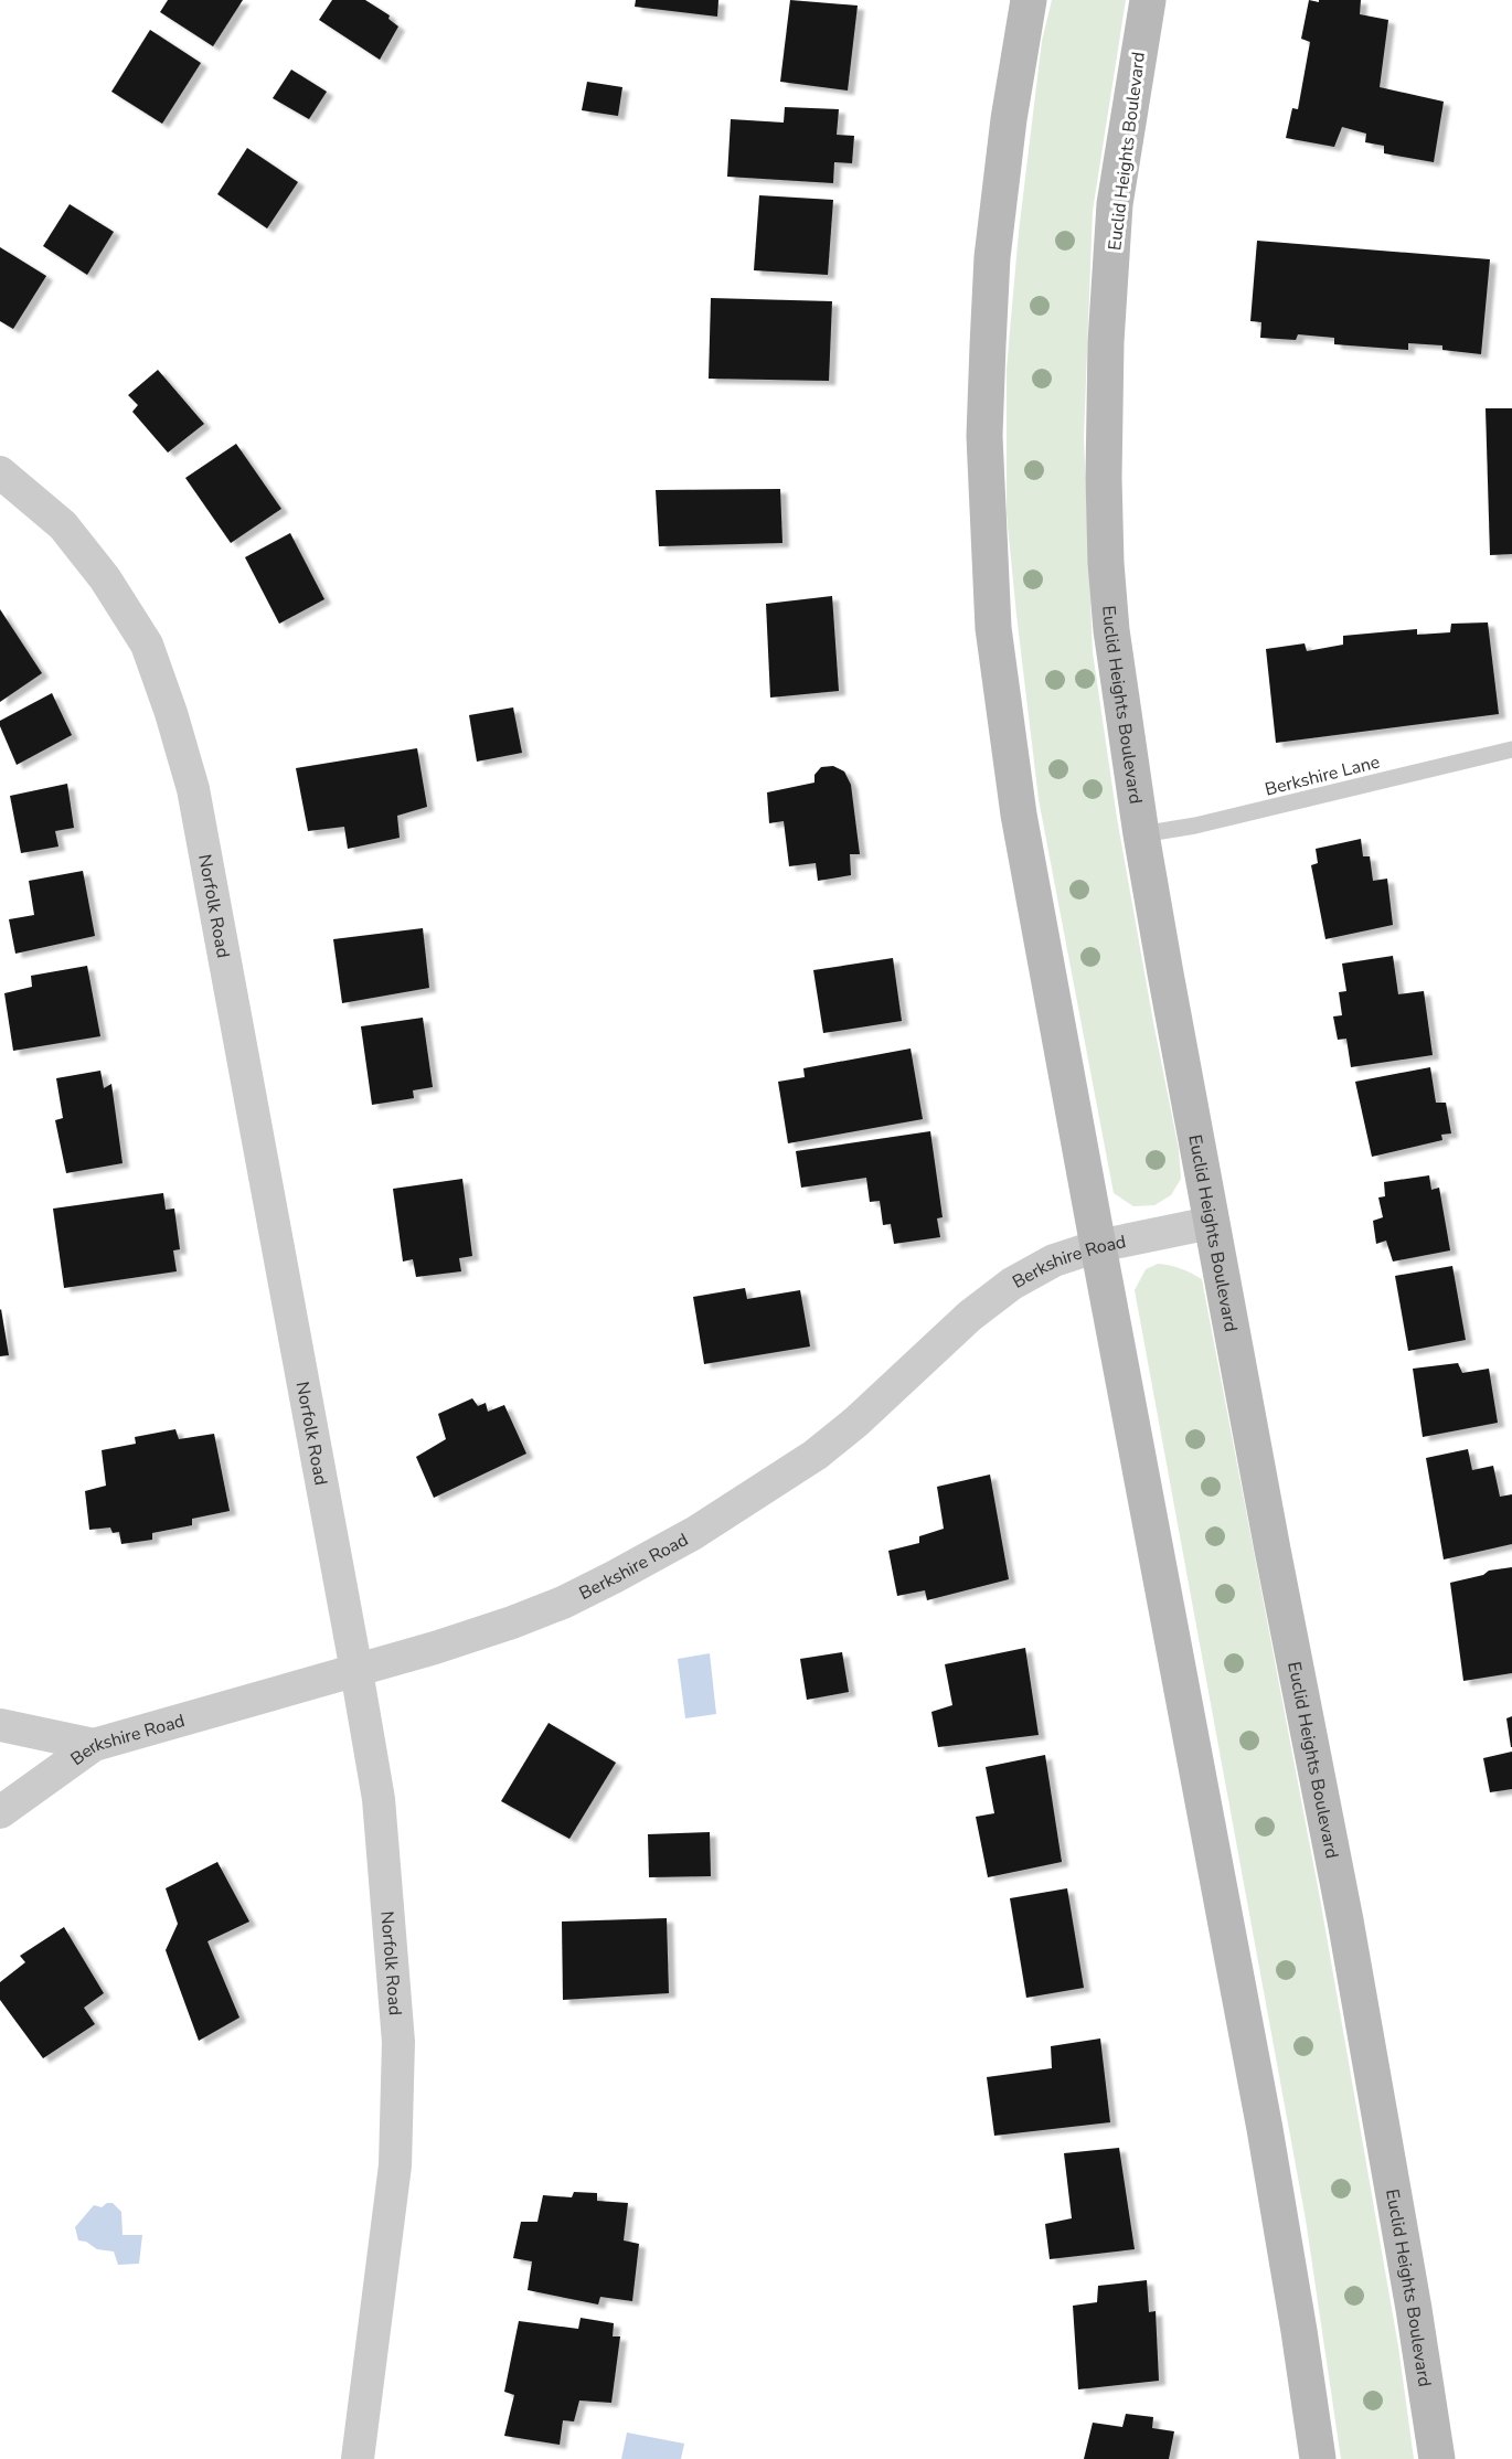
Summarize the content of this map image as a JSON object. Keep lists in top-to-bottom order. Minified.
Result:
{"streets":{"main road":["Euclid Heights Boulevard"],"street":["Norfolk Road","Berkshire Road"],"lane":["Berkshire Lane"]},"crossings":[["Euclid Heights Boulevard","Berkshire Lane"],["Euclid Heights Boulevard","Berkshire Road"],["Norfolk Road","Berkshire Road"]]}
